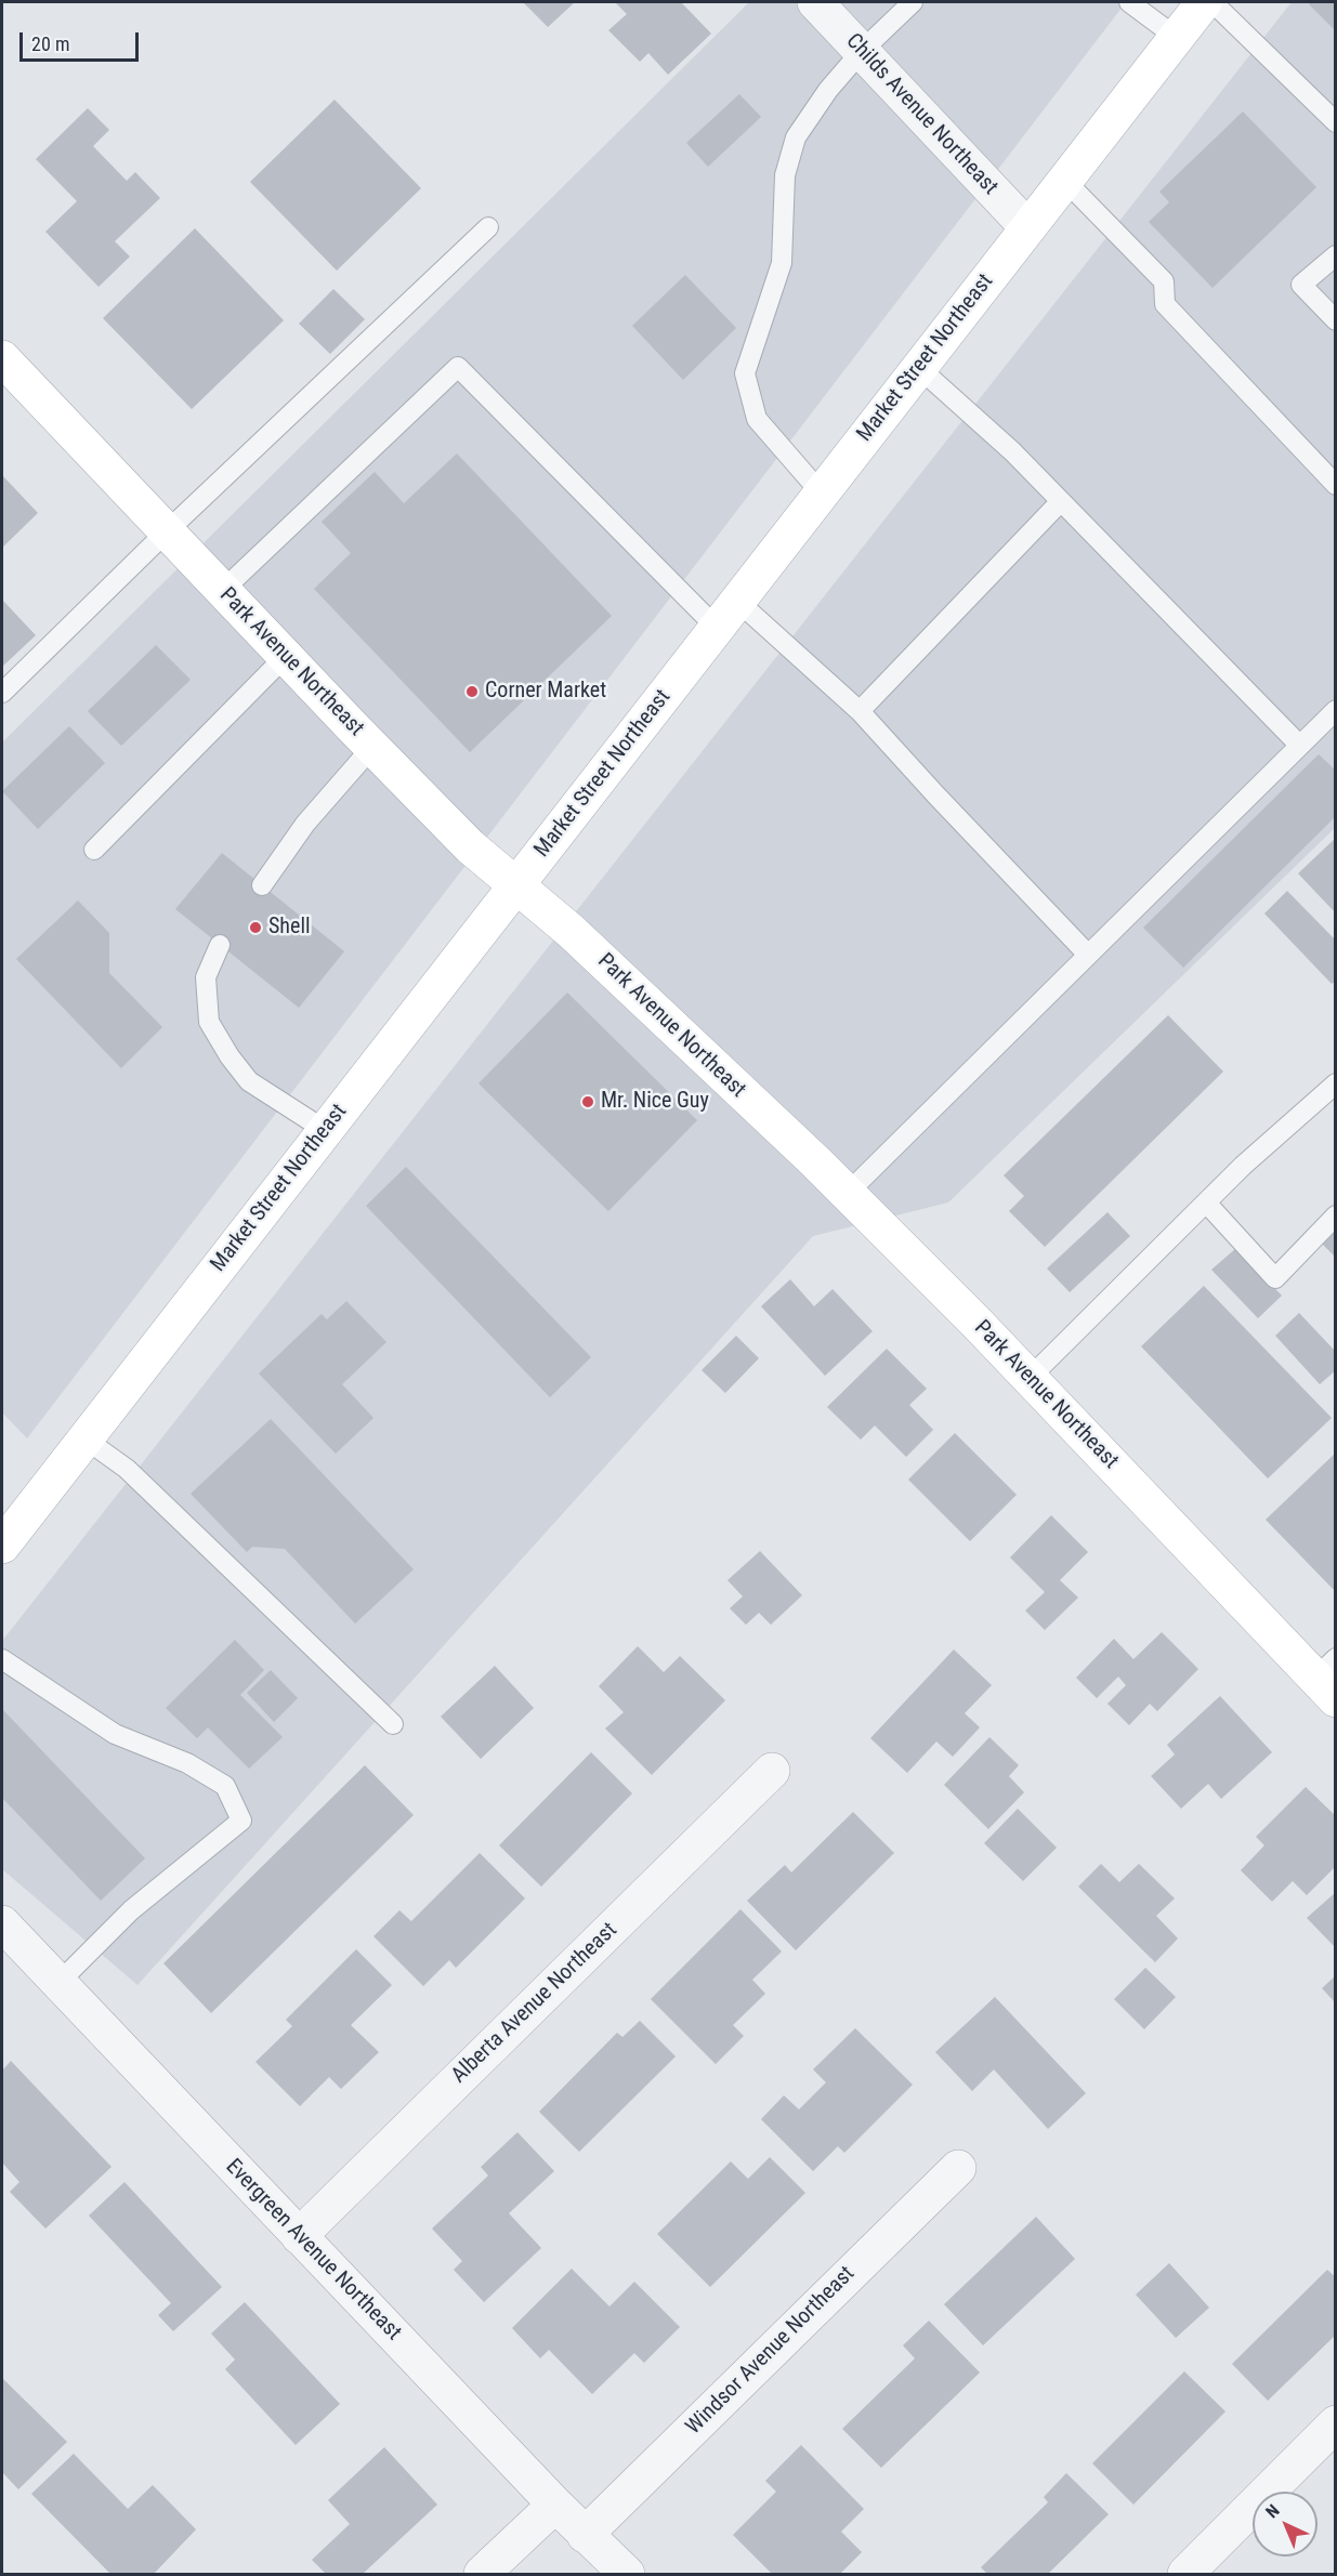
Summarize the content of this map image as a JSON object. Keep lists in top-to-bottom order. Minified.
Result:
{"streets":{"main road":["Market Street Northeast","Park Avenue Northeast"],"street":["Childs Avenue Northeast","Alberta Avenue Northeast","Evergreen Avenue Northeast","Windsor Avenue Northeast"]},"crossings":[["Childs Avenue Northeast","Market Street Northeast"],["Market Street Northeast","Park Avenue Northeast"],["Alberta Avenue Northeast","Evergreen Avenue Northeast"],["Evergreen Avenue Northeast","Windsor Avenue Northeast"]],"places":["Corner Market","Shell","Mr. Nice Guy"],"scale_bar":"20 m","north":"top left"}
